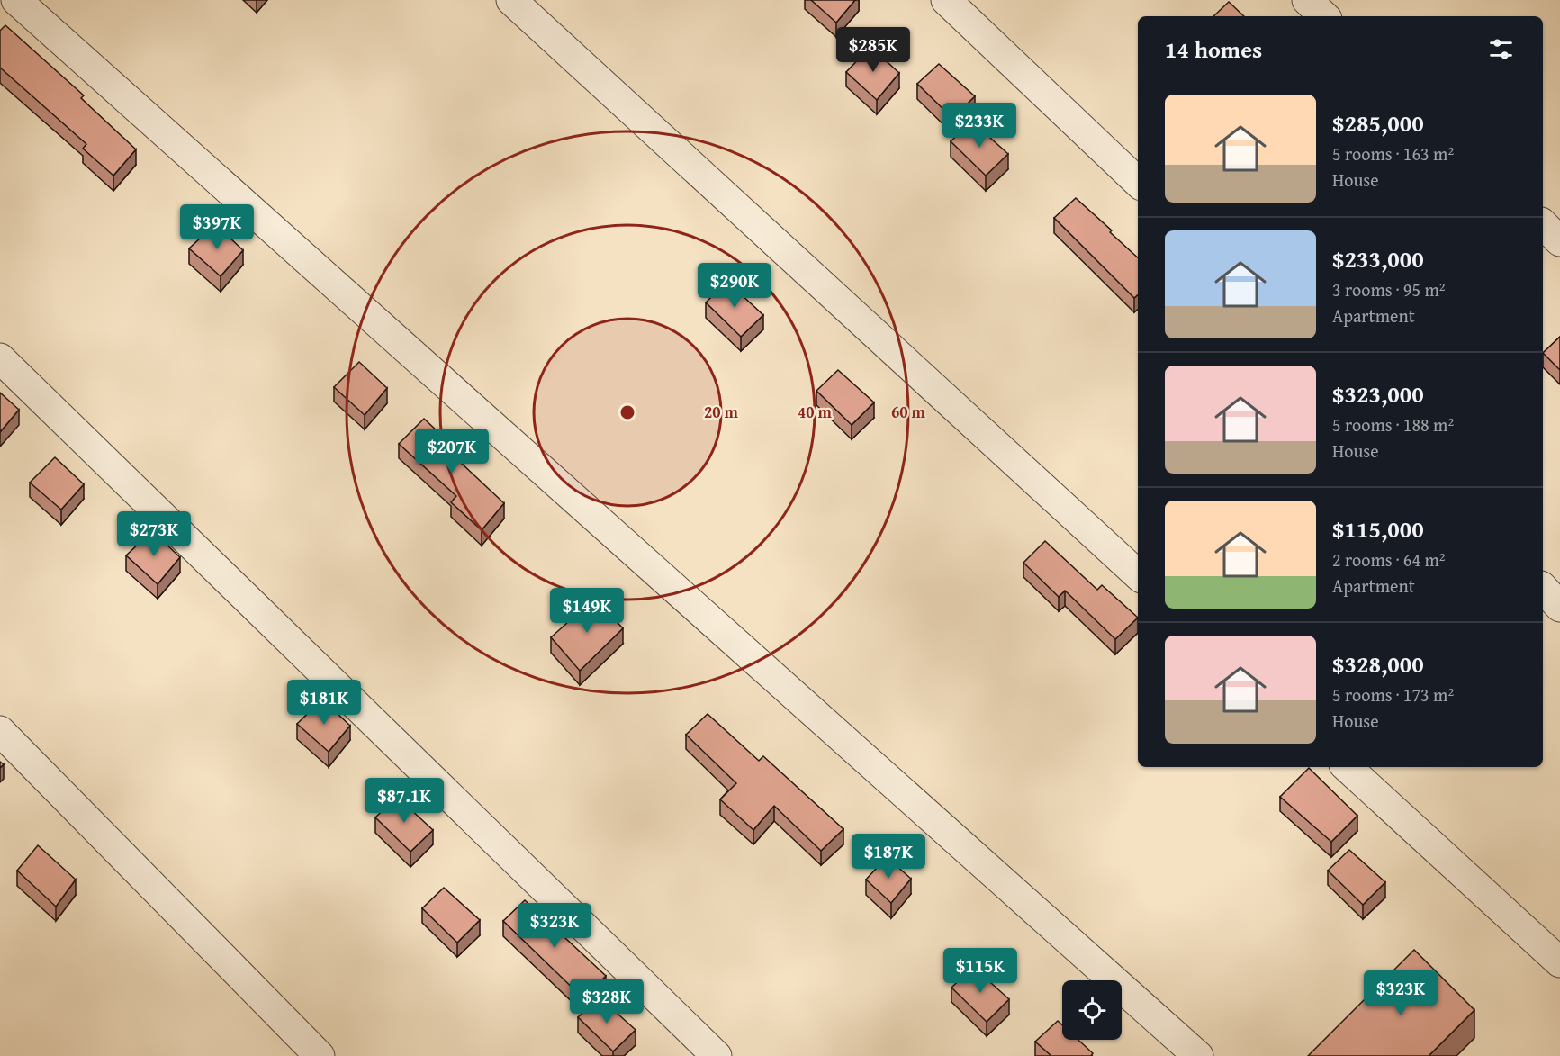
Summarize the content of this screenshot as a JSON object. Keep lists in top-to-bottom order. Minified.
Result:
{"page":{"heading":"14 homes","price":["$285K","$233K","$397K","$290K","$207K","$273K","$149K","$181K","$87.1K","$187K","$323K","$115K","$323K","$328K"],"list":[{"name":"$285,000","note":"5 rooms · 163 m² · House"},{"name":"$233,000","note":"3 rooms · 95 m² · Apartment"},{"name":"$323,000","note":"5 rooms · 188 m² · House"},{"name":"$115,000","note":"2 rooms · 64 m² · Apartment"},{"name":"$328,000","note":"5 rooms · 173 m² · House"}]},"rings":["20 m","40 m","60 m"]}
